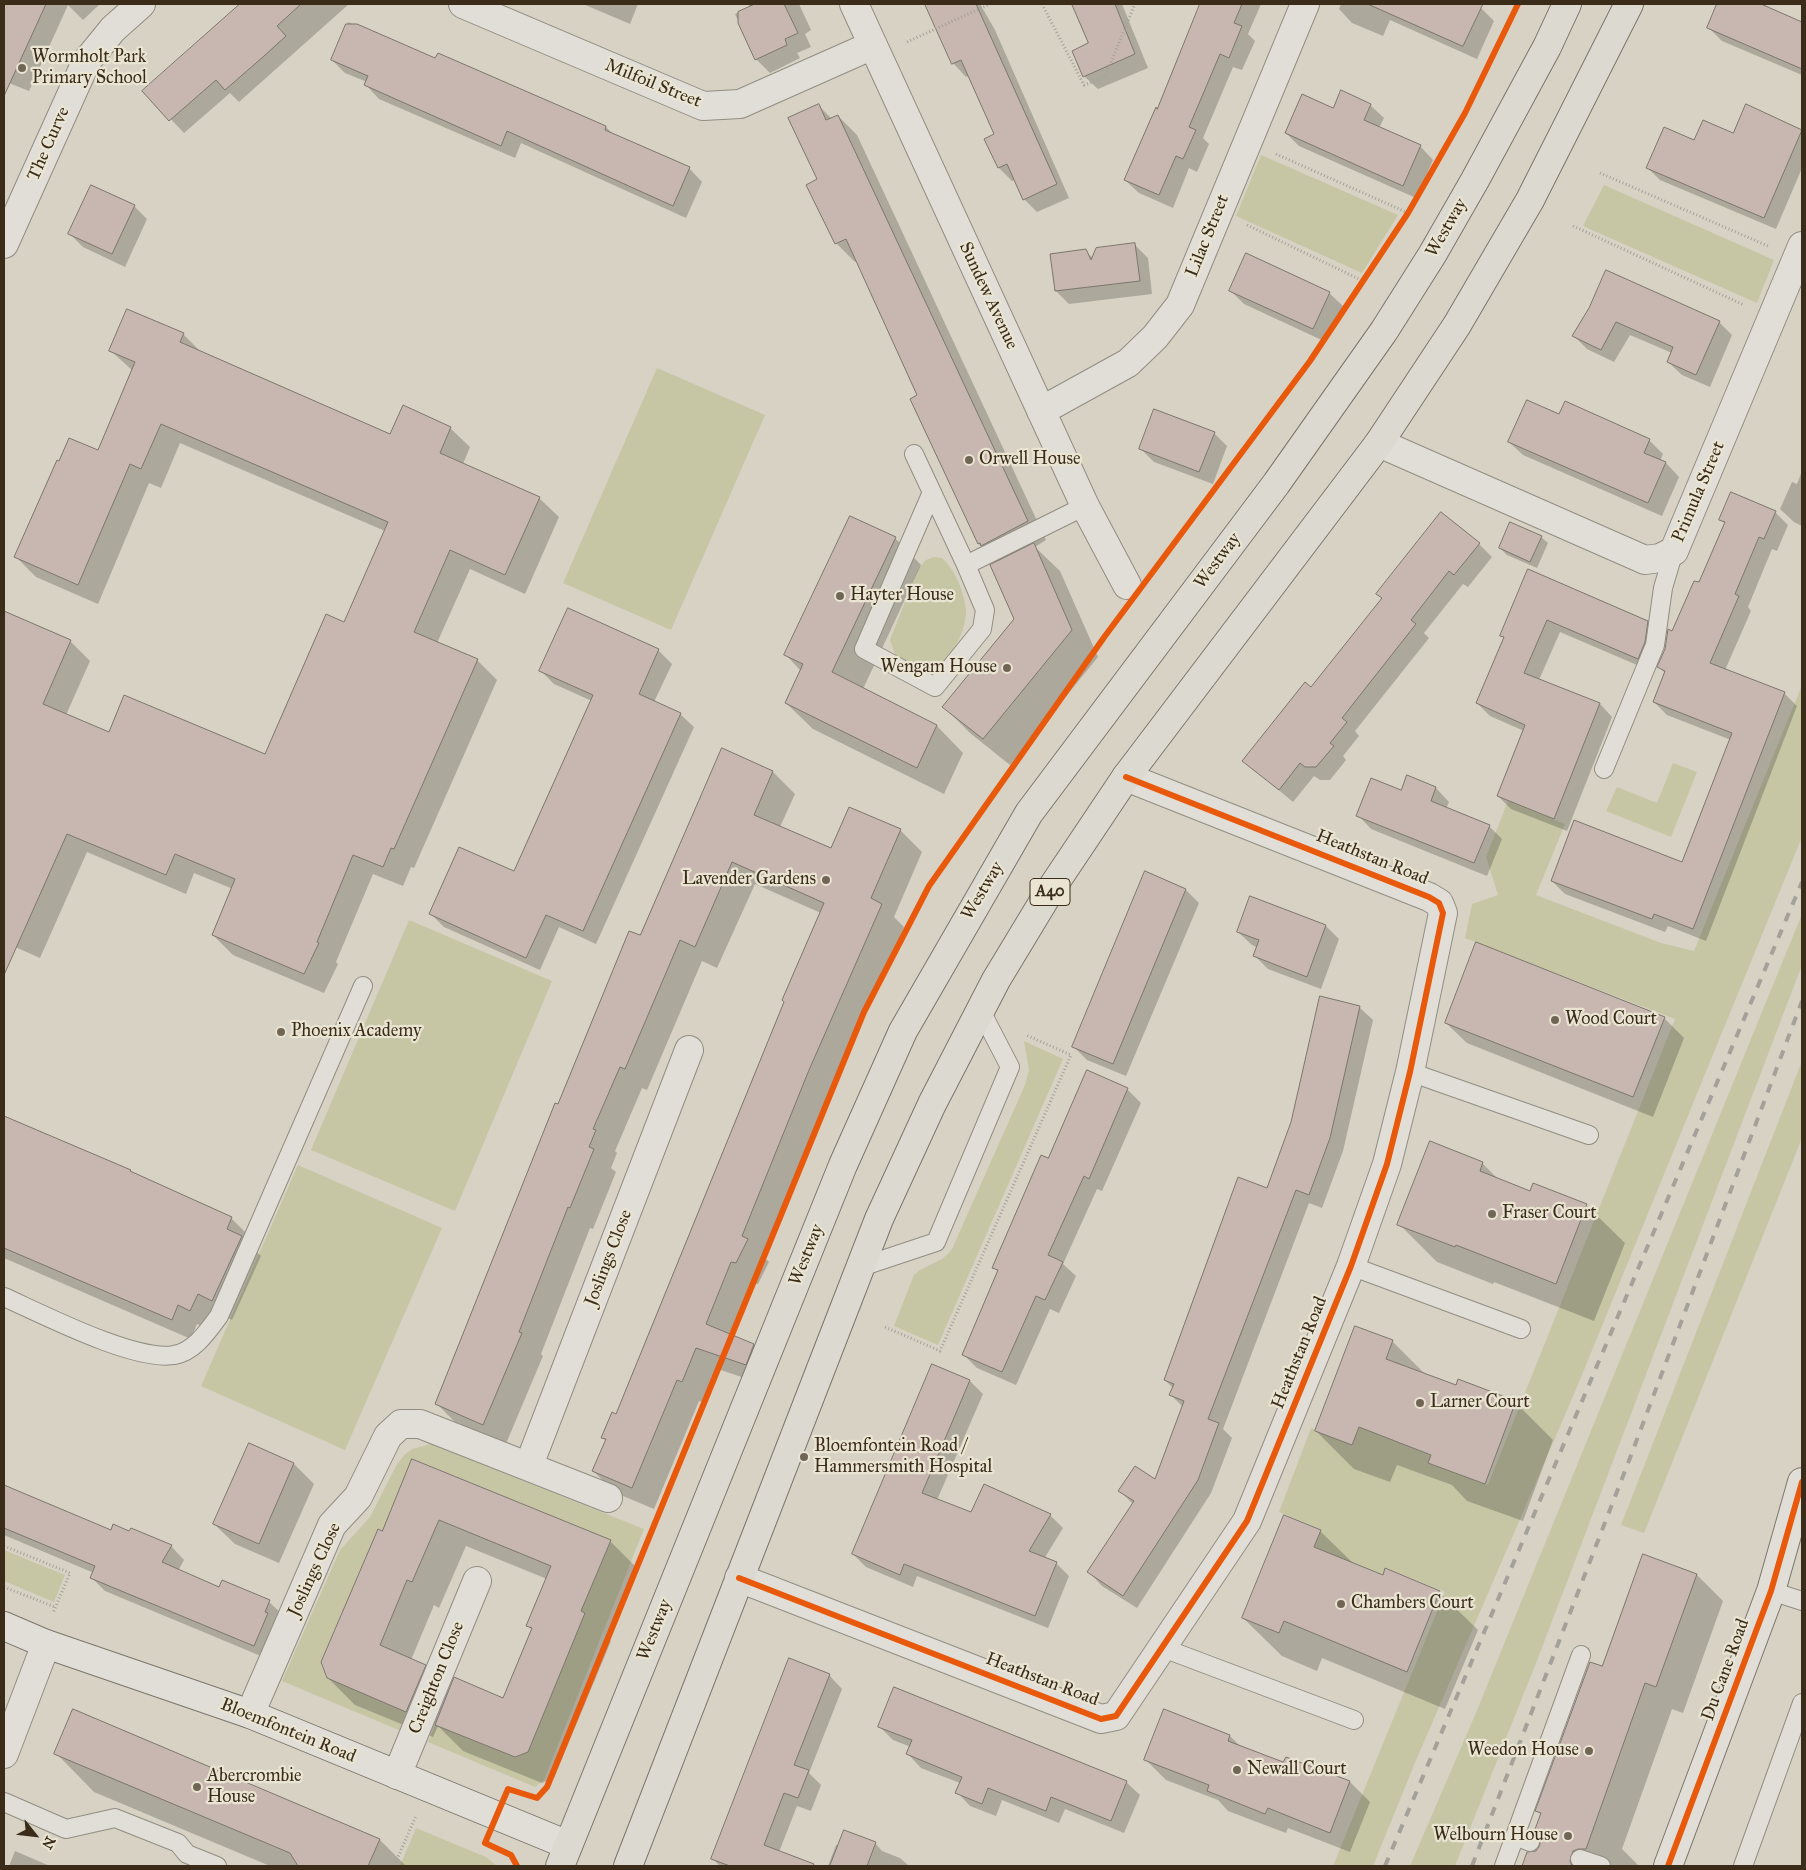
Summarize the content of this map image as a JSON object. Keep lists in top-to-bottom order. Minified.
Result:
{"streets":{"highway":["Westway","A40"],"street":["Milfoil Street","The Curve","Lilac Street","Sundew Avenue","Primula Street","Heathstan Road","Joslings Close","Du Cane Road","Creighton Close","Bloemfontein Road"]},"crossings":[["Milfoil Street","Sundew Avenue"],["Westway","Bloemfontein Road"],["Lilac Street","Sundew Avenue"],["Primula Street","A40"],["Heathstan Road","A40"],["Joslings Close","Bloemfontein Road"],["Creighton Close","Bloemfontein Road"]],"places":["Wormholt Park Primary School","Orwell House","Hayter House","Wengam House","Lavender Gardens","Wood Court","Phoenix Academy","Fraser Court","Larner Court","Bloemfontein Road / Hammersmith Hospital","Chambers Court","Weedon House","Newall Court","Abercrombie House","Welbourn House"],"north":"bottom right"}
